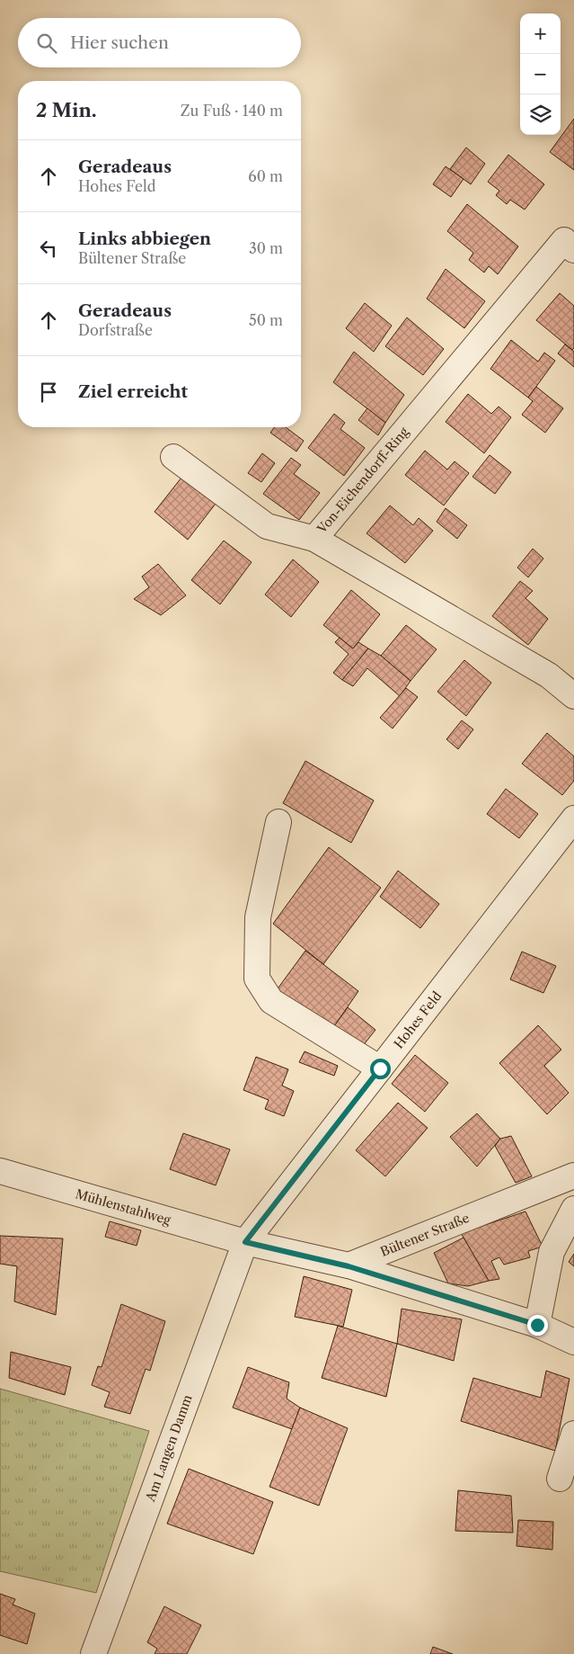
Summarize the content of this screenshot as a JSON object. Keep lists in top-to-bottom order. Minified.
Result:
{"streets":{"street":["Von-Eichendorff-Ring","Hohes Feld","Mühlenstahlweg","Bültener Straße","Am Langen Damm"]},"crossings":[["Hohes Feld","Mühlenstahlweg"],["Hohes Feld","Am Langen Damm"],["Mühlenstahlweg","Am Langen Damm"]],"page":{"map_buttons":["+","−"],"search":"Hier suchen","heading":["2 Min.","Zu Fuß · 140 m"],"list":[["Geradeaus","Hohes Feld","60 m"],["Links abbiegen","Bültener Straße","30 m"],["Geradeaus","Dorfstraße","50 m"],"Ziel erreicht"]}}
